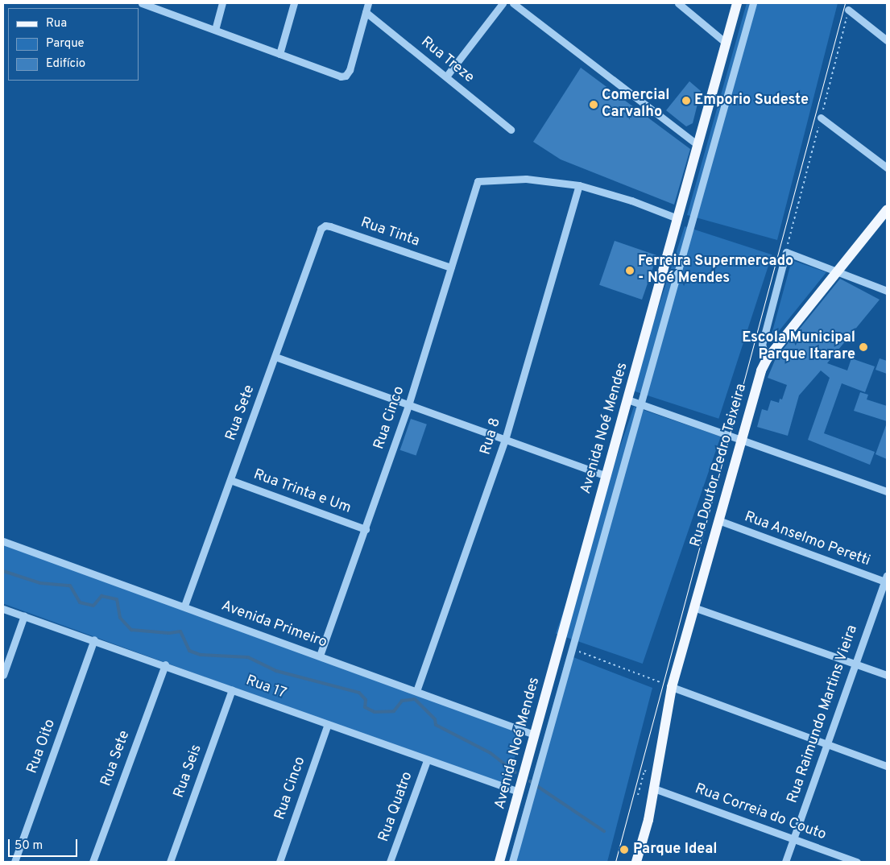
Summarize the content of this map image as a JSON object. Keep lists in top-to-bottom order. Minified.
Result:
{"streets":{"main road":["Avenida Noé Mendes","Rua Doutor Pedro Teixeira"],"street":["Rua Treze","Rua Tinta","Rua Sete","Rua Cinco","Rua 8","Rua Trinta e Um","Rua Anselmo Peretti","Avenida Primeiro","Rua 17","Rua Raimundo Martins Vieira","Rua Oito","Rua Seis","Rua Quatro","Rua Correia do Couto"]},"crossings":[["Rua Tinta","Rua Sete"],["Rua Tinta","Rua Cinco"],["Rua Sete","Rua Trinta e Um"],["Rua Sete","Avenida Primeiro"],["Rua Sete","Rua 17"],["Rua Cinco","Rua 8"],["Rua Cinco","Rua Trinta e Um"],["Rua Cinco","Avenida Primeiro"],["Rua Cinco","Rua 17"],["Avenida Noé Mendes","Avenida Primeiro"],["Avenida Noé Mendes","Rua 17"],["Rua 8","Avenida Primeiro"],["Rua Doutor Pedro Teixeira","Rua Anselmo Peretti"],["Rua Doutor Pedro Teixeira","Rua Correia do Couto"],["Rua Anselmo Peretti","Rua Raimundo Martins Vieira"],["Rua 17","Rua Oito"],["Rua 17","Rua Seis"],["Rua 17","Rua Quatro"],["Rua Raimundo Martins Vieira","Rua Correia do Couto"]],"places":["Emporio Sudeste","Comercial Carvalho","Ferreira Supermercado - Noé Mendes","Escola Municipal Parque Itarare","Parque Ideal"],"legend":["Rua","Parque","Edifício"],"scale_bar":"50 m"}
